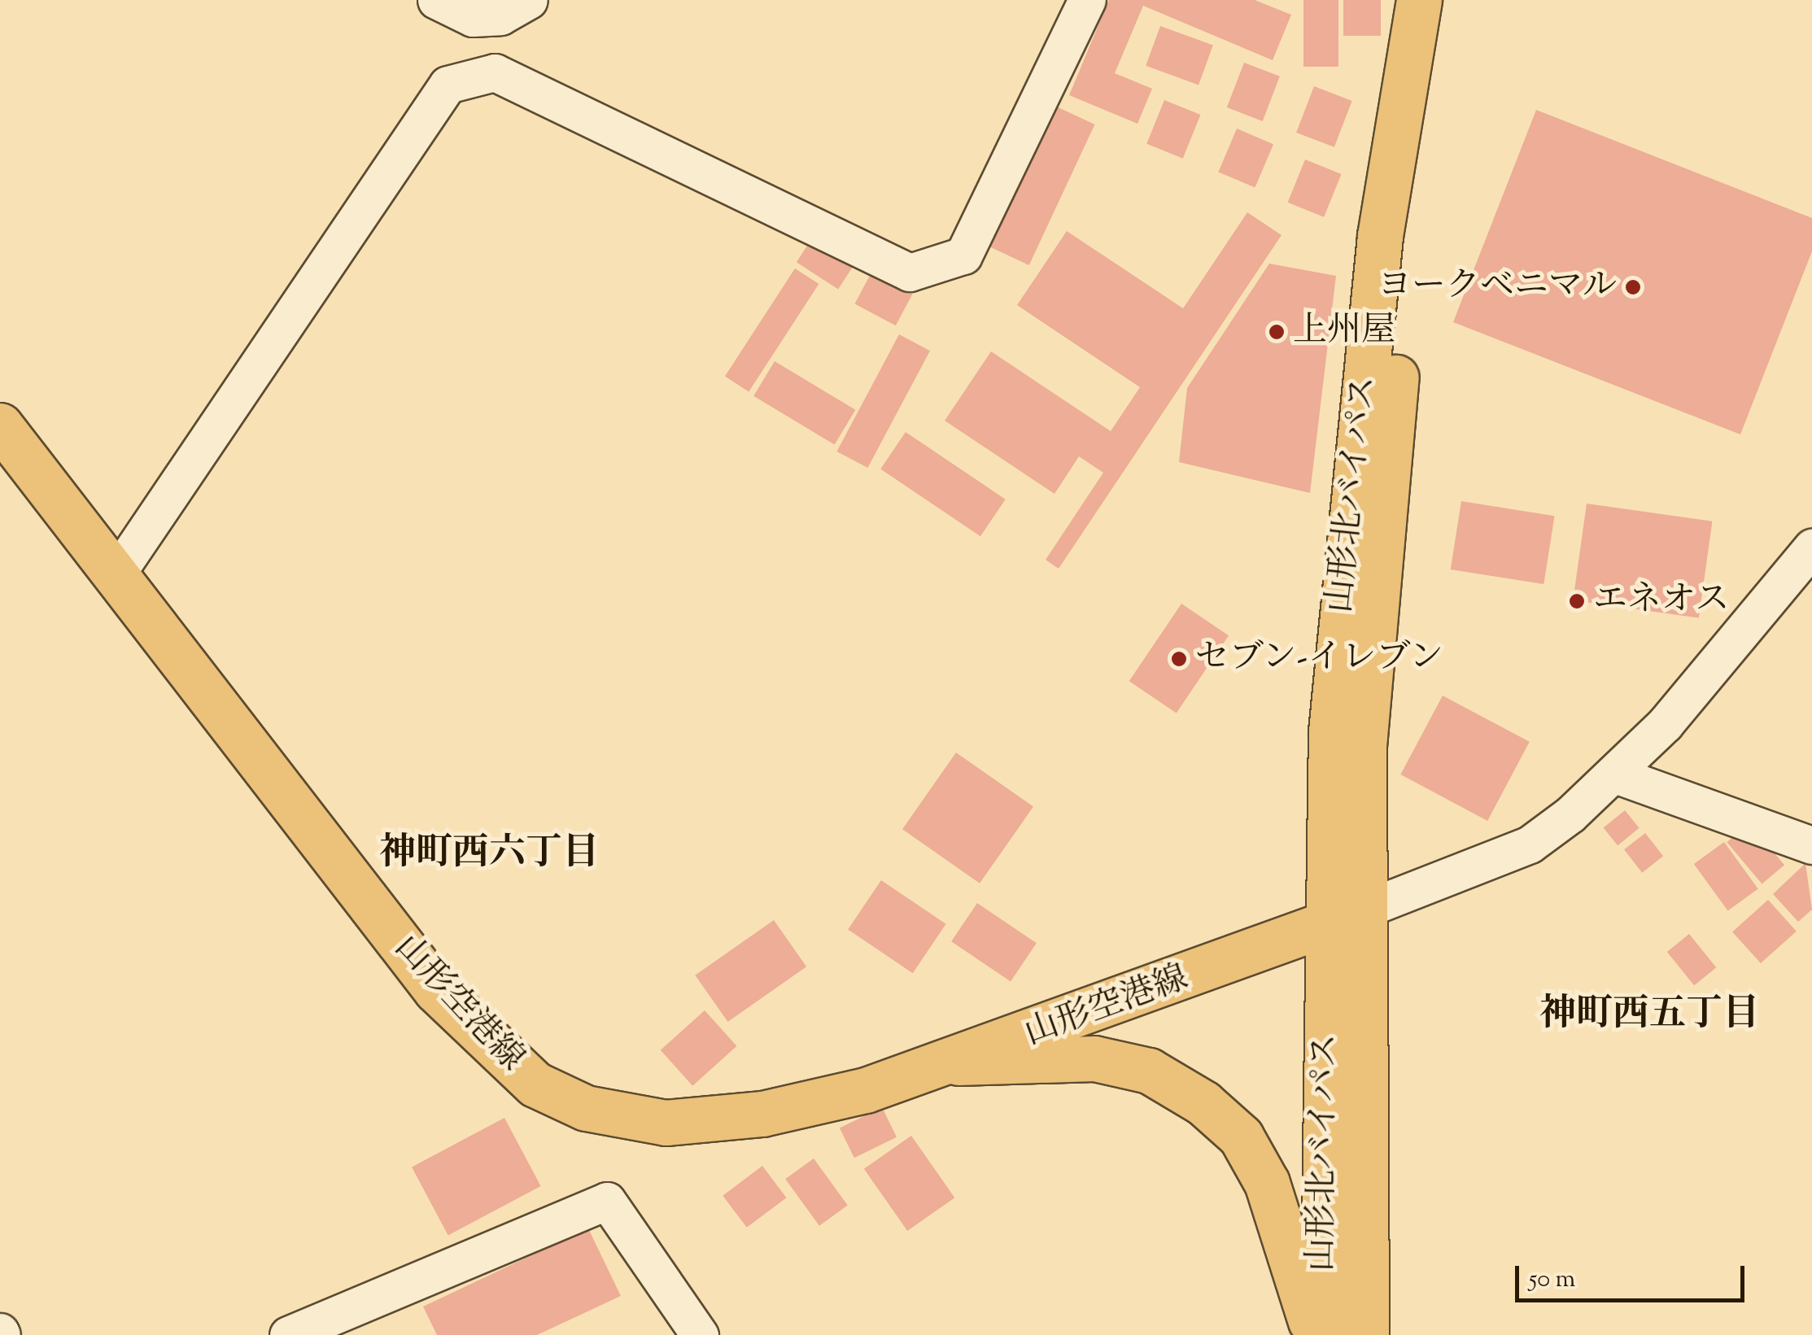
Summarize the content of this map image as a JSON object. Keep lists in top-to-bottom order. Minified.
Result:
{"streets":{"main road":["山形北バイパス","山形空港線"]},"crossings":[["山形北バイパス","山形空港線"]],"districts":["神町西六丁目","神町西五丁目"],"places":["ヨークベニマル","上州屋","エネオス","セブン-イレブン"],"scale_bar":"50 m"}
